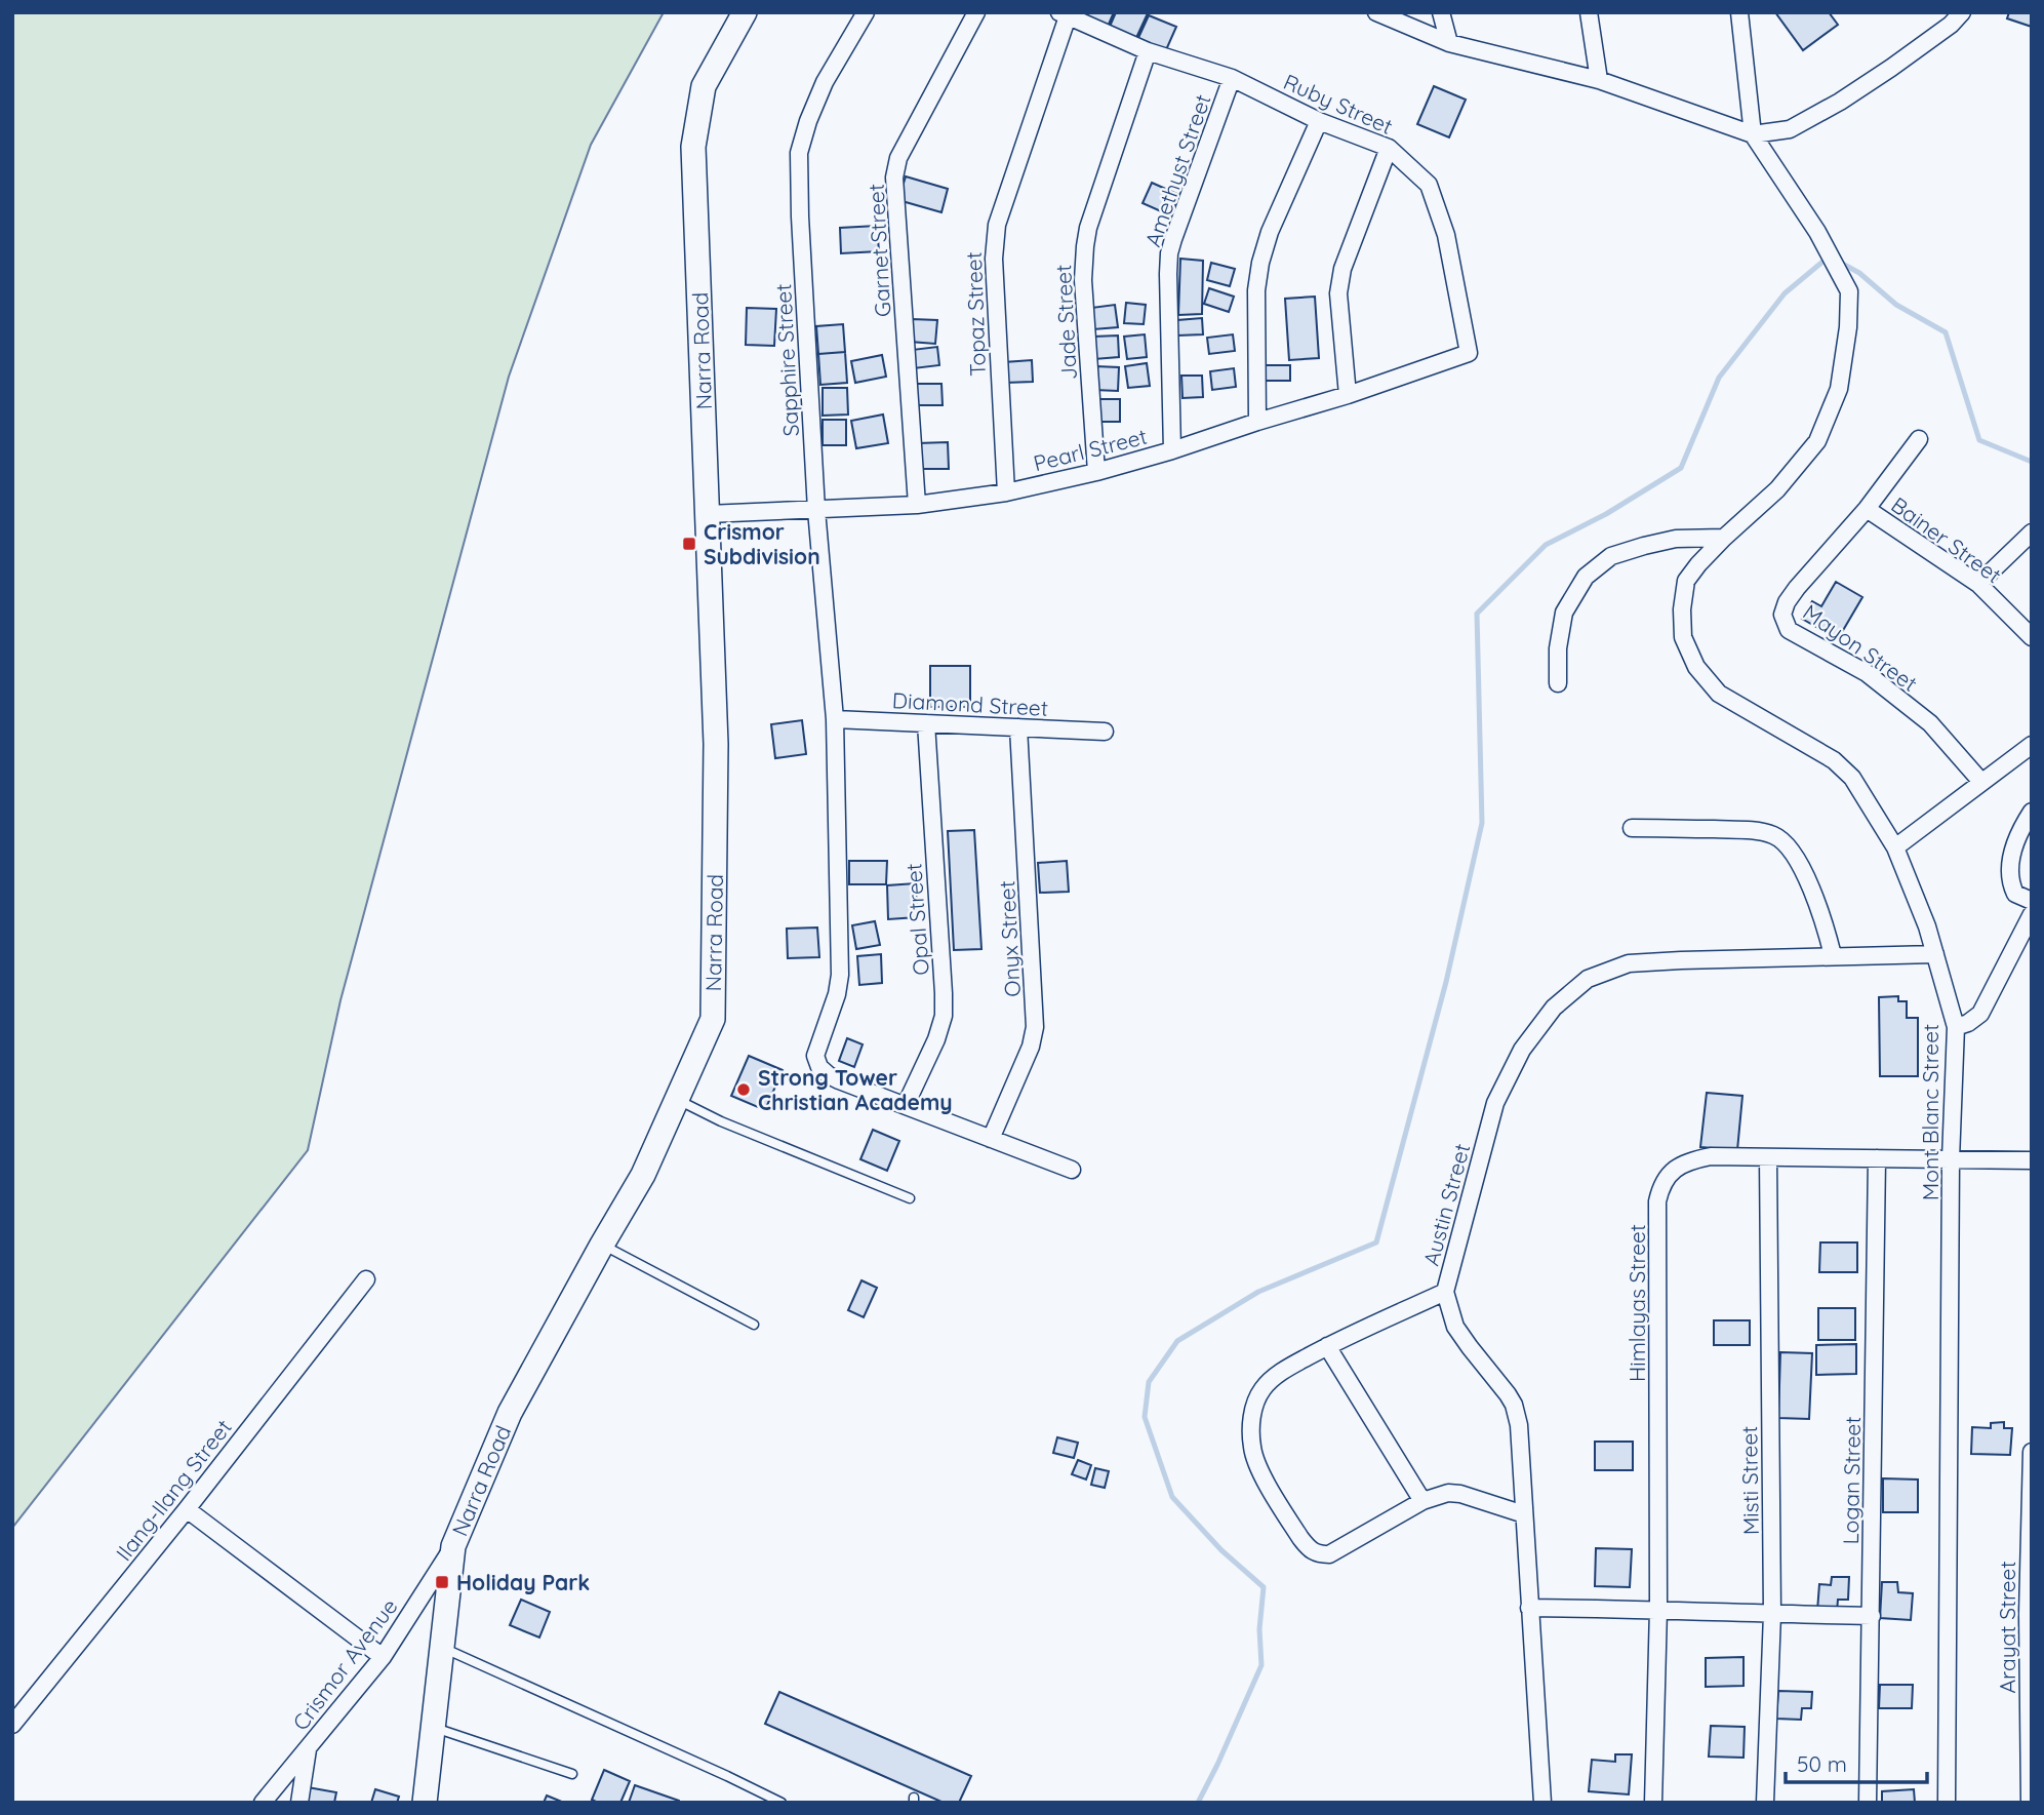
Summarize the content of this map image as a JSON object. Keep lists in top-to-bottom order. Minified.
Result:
{"streets":{"street":["Ruby Street","Amethyst Street","Garnet Street","Topaz Street","Jade Street","Narra Road","Sapphire Street","Pearl Street","Bainer Street","Mayon Street","Diamond Street","Opal Street","Onyx Street","Mont Blanc Street","Austin Street","Himlayas Street","Misti Street","Logan Street","Ilang-Ilang Street","Arayat Street","Crismor Avenue"]},"crossings":[["Ruby Street","Amethyst Street"],["Ruby Street","Topaz Street"],["Ruby Street","Jade Street"],["Ruby Street","Pearl Street"],["Amethyst Street","Pearl Street"],["Garnet Street","Pearl Street"],["Topaz Street","Pearl Street"],["Jade Street","Pearl Street"],["Narra Road","Pearl Street"],["Narra Road","Crismor Avenue"],["Sapphire Street","Pearl Street"],["Sapphire Street","Diamond Street"],["Sapphire Street","Opal Street"],["Bainer Street","Mayon Street"],["Diamond Street","Opal Street"],["Diamond Street","Onyx Street"],["Mont Blanc Street","Austin Street"],["Mont Blanc Street","Himlayas Street"],["Himlayas Street","Misti Street"],["Himlayas Street","Logan Street"]],"places":{"transit":["Crismor Subdivision","Holiday Park"],"other":["Strong Tower Christian Academy"]},"scale_bar":"50 m"}
